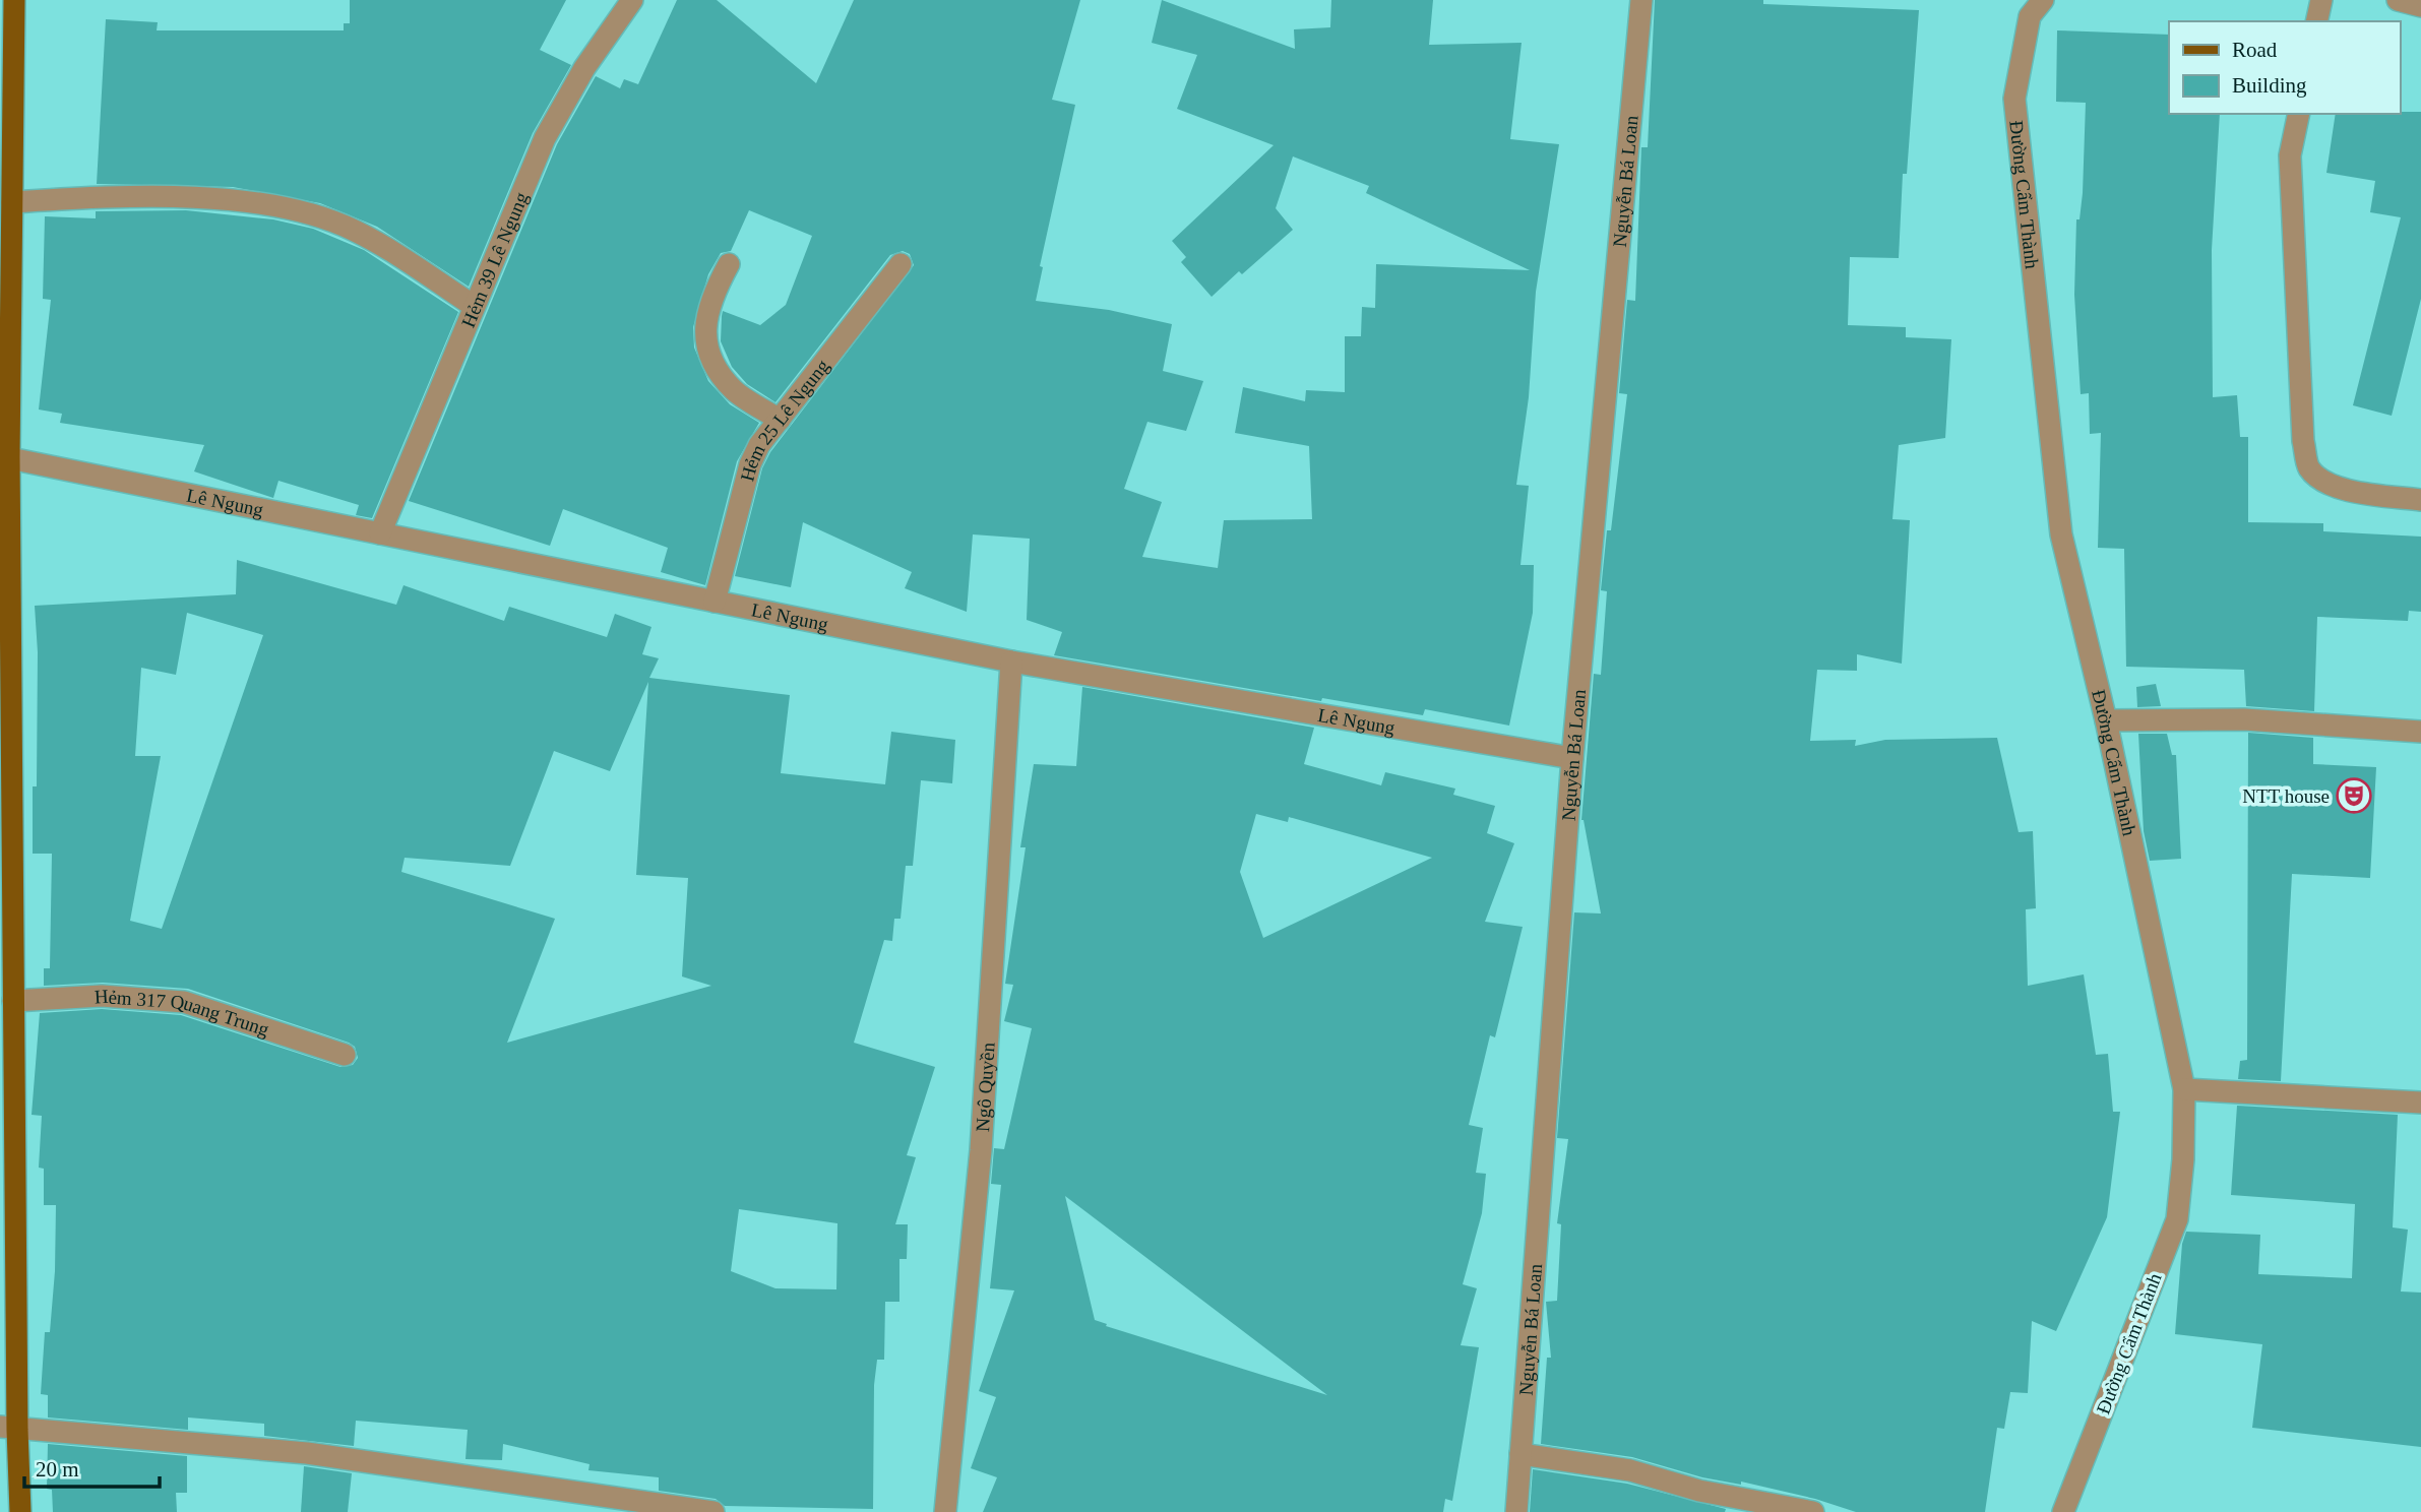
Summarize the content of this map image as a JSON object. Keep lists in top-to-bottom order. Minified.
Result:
{"streets":{"street":["Nguyễn Bá Loan","Đường Cẩm Thành","Hẻm 39 Lê Ngung","Hẻm 25 Lê Ngung","Lê Ngung","Hẻm 317 Quang Trung","Ngô Quyền"]},"crossings":[["Nguyễn Bá Loan","Lê Ngung"],["Hẻm 39 Lê Ngung","Lê Ngung"],["Hẻm 25 Lê Ngung","Lê Ngung"],["Lê Ngung","Ngô Quyền"]],"places":{"theatre":["NTT house"]},"legend":["Road","Building"],"scale_bar":"20 m"}
